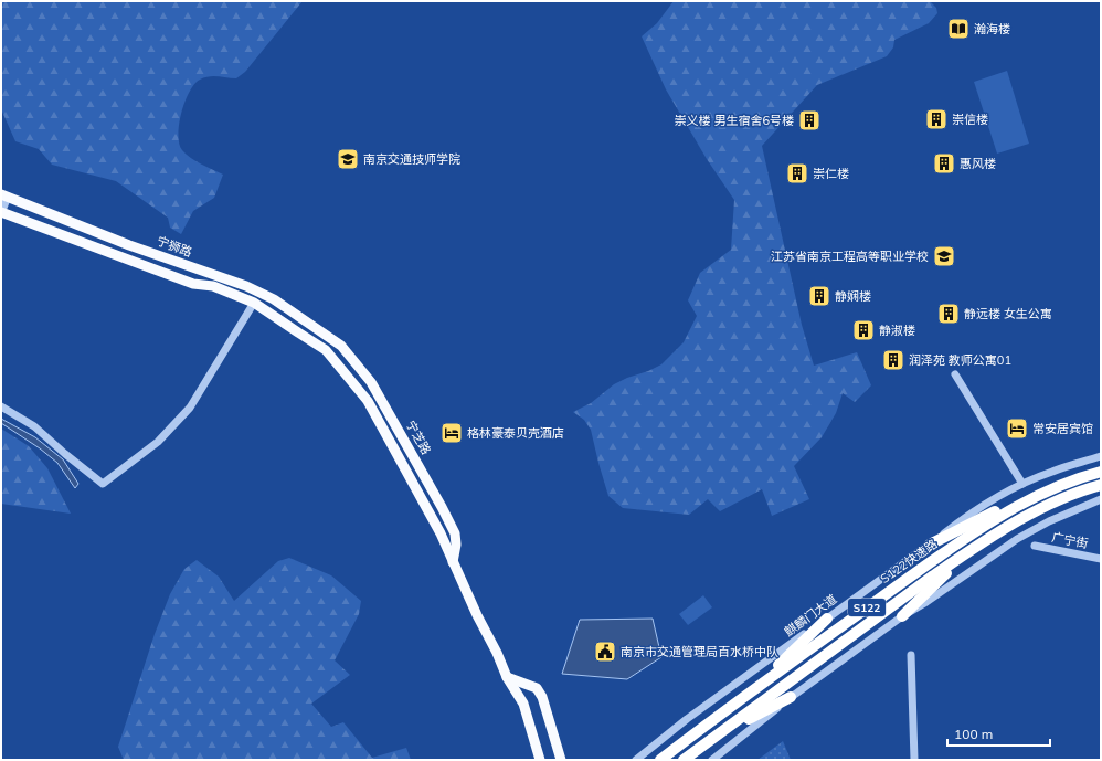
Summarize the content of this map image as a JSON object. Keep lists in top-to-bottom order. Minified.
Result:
{"streets":{"highway":["S122快速路","S122"],"main road":["宁狮路","宁芝路"],"street":["广宁街","麒麟门大道"]},"crossings":[["宁狮路","宁芝路"]],"places":{"library":["瀚海楼"],"building":["崇信楼","崇义楼 男生宿舍6号楼","惠风楼","崇仁楼","静娴楼","静远楼 女生公寓","静淑楼","润泽苑 教师公寓01"],"school or university":["南京交通技师学院","江苏省南京工程高等职业学校"],"hotel":["常安居宾馆","格林豪泰贝壳酒店"],"public building":["南京市交通管理局百水桥中队"]},"scale_bar":"100 m"}
